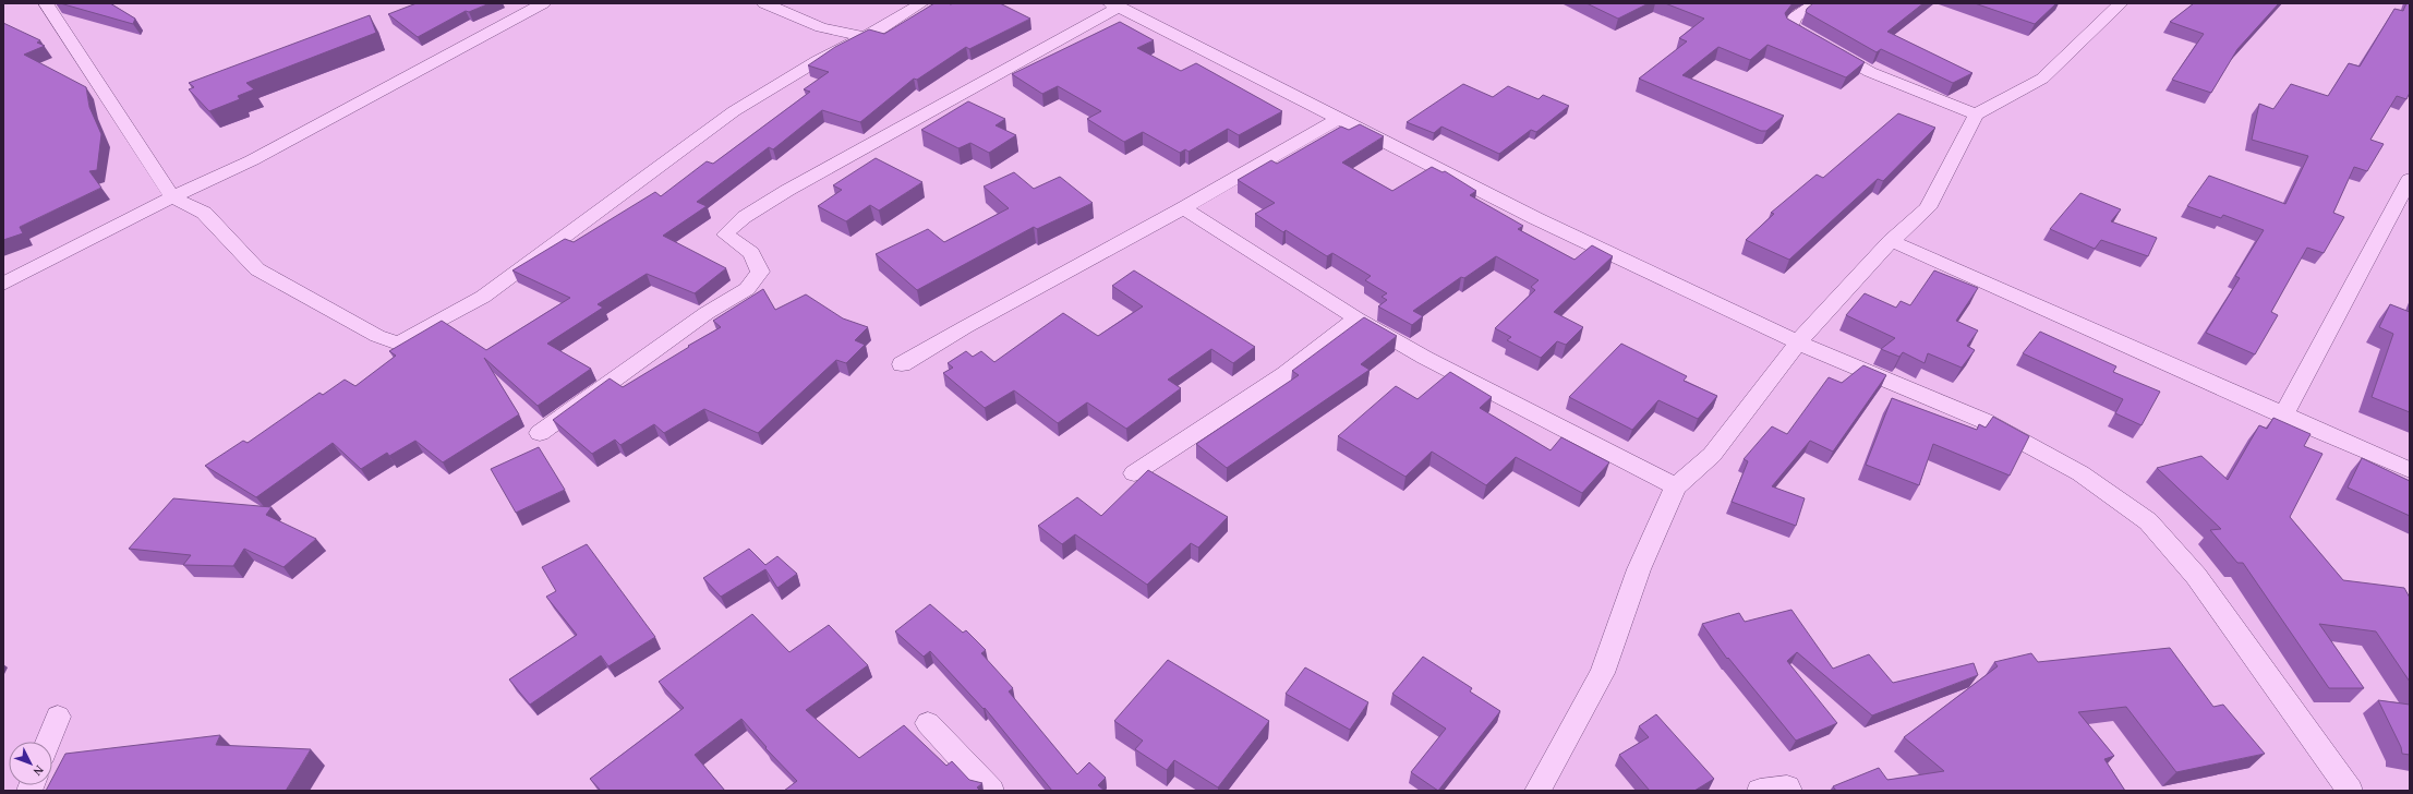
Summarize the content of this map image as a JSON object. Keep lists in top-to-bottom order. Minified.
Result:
{"north":"bottom right"}
